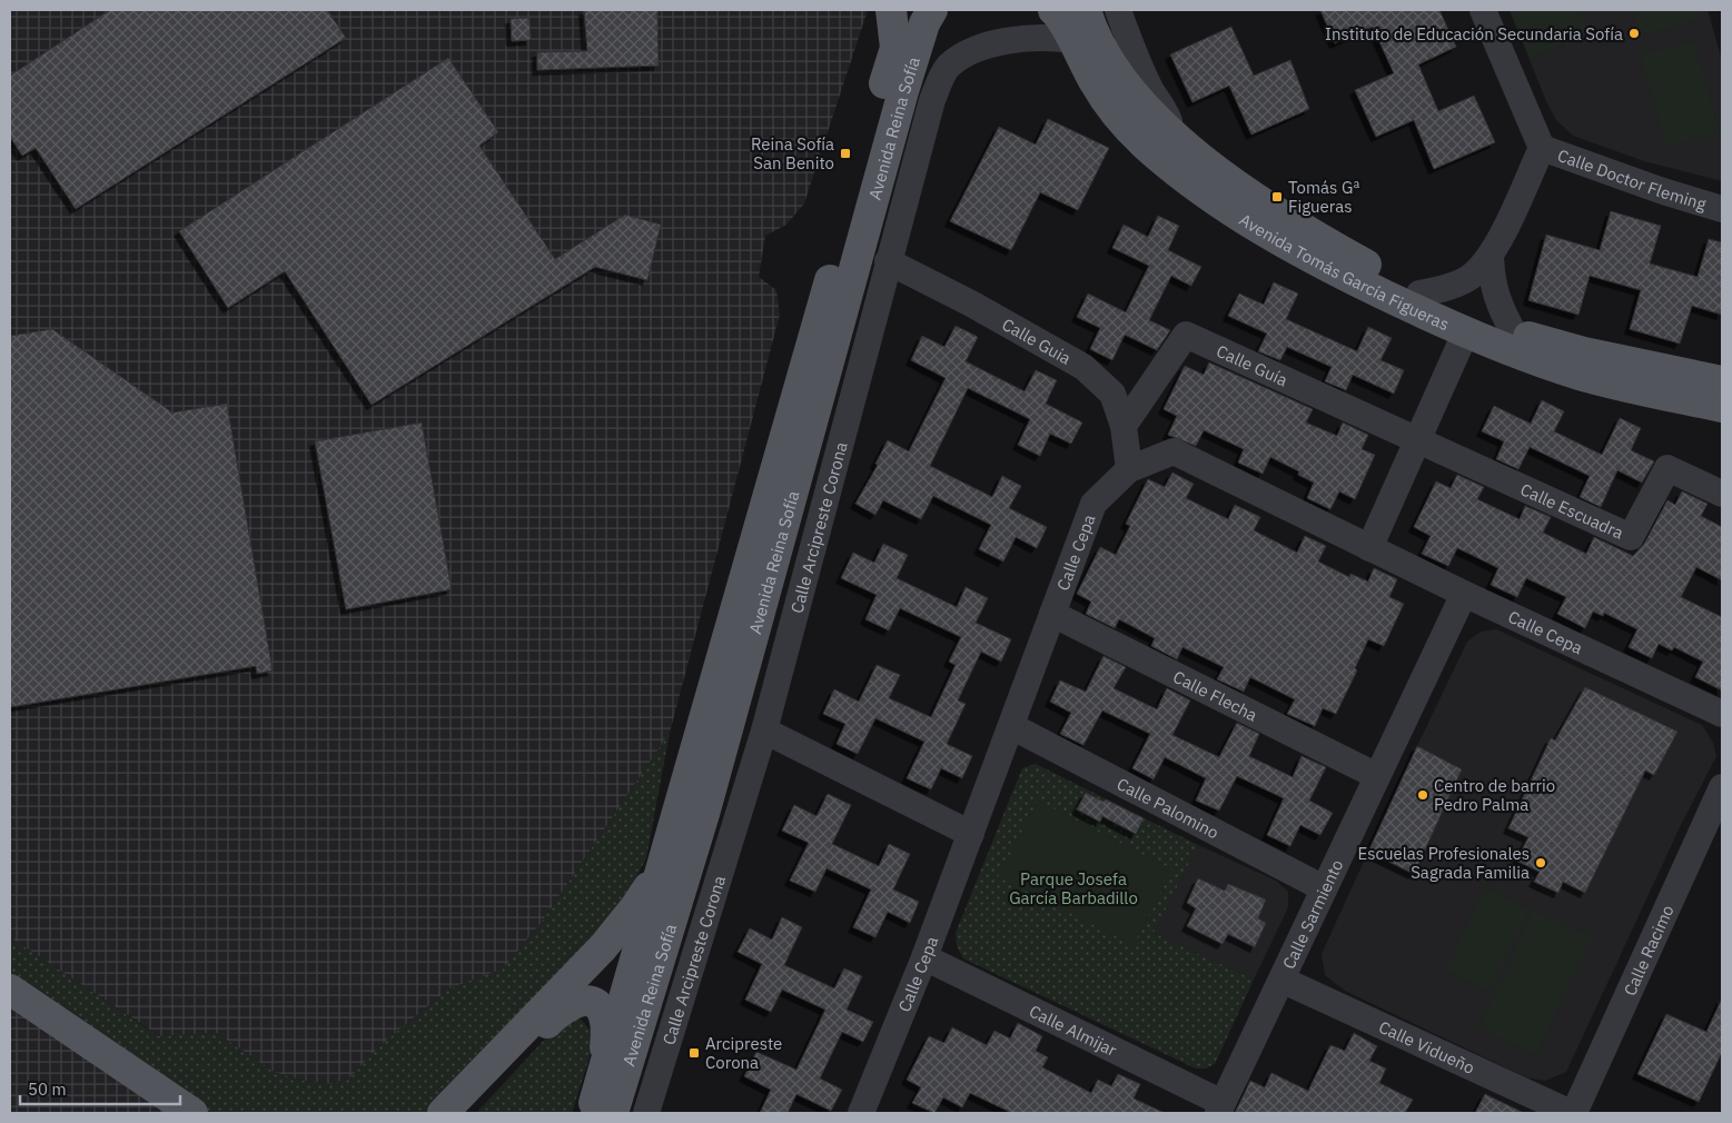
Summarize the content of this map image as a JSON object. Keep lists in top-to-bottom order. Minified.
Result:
{"streets":{"main road":["Avenida Reina Sofía","Avenida Tomás García Figueras"],"street":["Calle Doctor Fleming","Calle Guia","Calle Guía","Calle Escuadra","Calle Arcipreste Corona","Calle Cepa","Calle Flecha","Calle Palomino","Calle Sarmiento","Calle Racimo","Calle Almijar","Calle Vidueño"]},"crossings":[["Avenida Tomás García Figueras","Calle Arcipreste Corona"],["Calle Guia","Calle Guía"],["Calle Guia","Calle Arcipreste Corona"],["Calle Guia","Calle Cepa"],["Calle Guía","Calle Escuadra"],["Calle Cepa","Calle Flecha"],["Calle Cepa","Calle Palomino"],["Calle Cepa","Calle Sarmiento"],["Calle Cepa","Calle Almijar"],["Calle Flecha","Calle Sarmiento"],["Calle Palomino","Calle Sarmiento"],["Calle Sarmiento","Calle Almijar"],["Calle Sarmiento","Calle Vidueño"],["Calle Racimo","Calle Vidueño"]],"parks":["Parque Josefa García Barbadillo"],"places":{"other":["Instituto de Educación Secundaria Sofía","Centro de barrio Pedro Palma","Escuelas Profesionales Sagrada Familia"],"transit":["Reina Sofía San Benito","Tomás Gª Figueras","Arcipreste Corona"]},"scale_bar":"50 m"}
